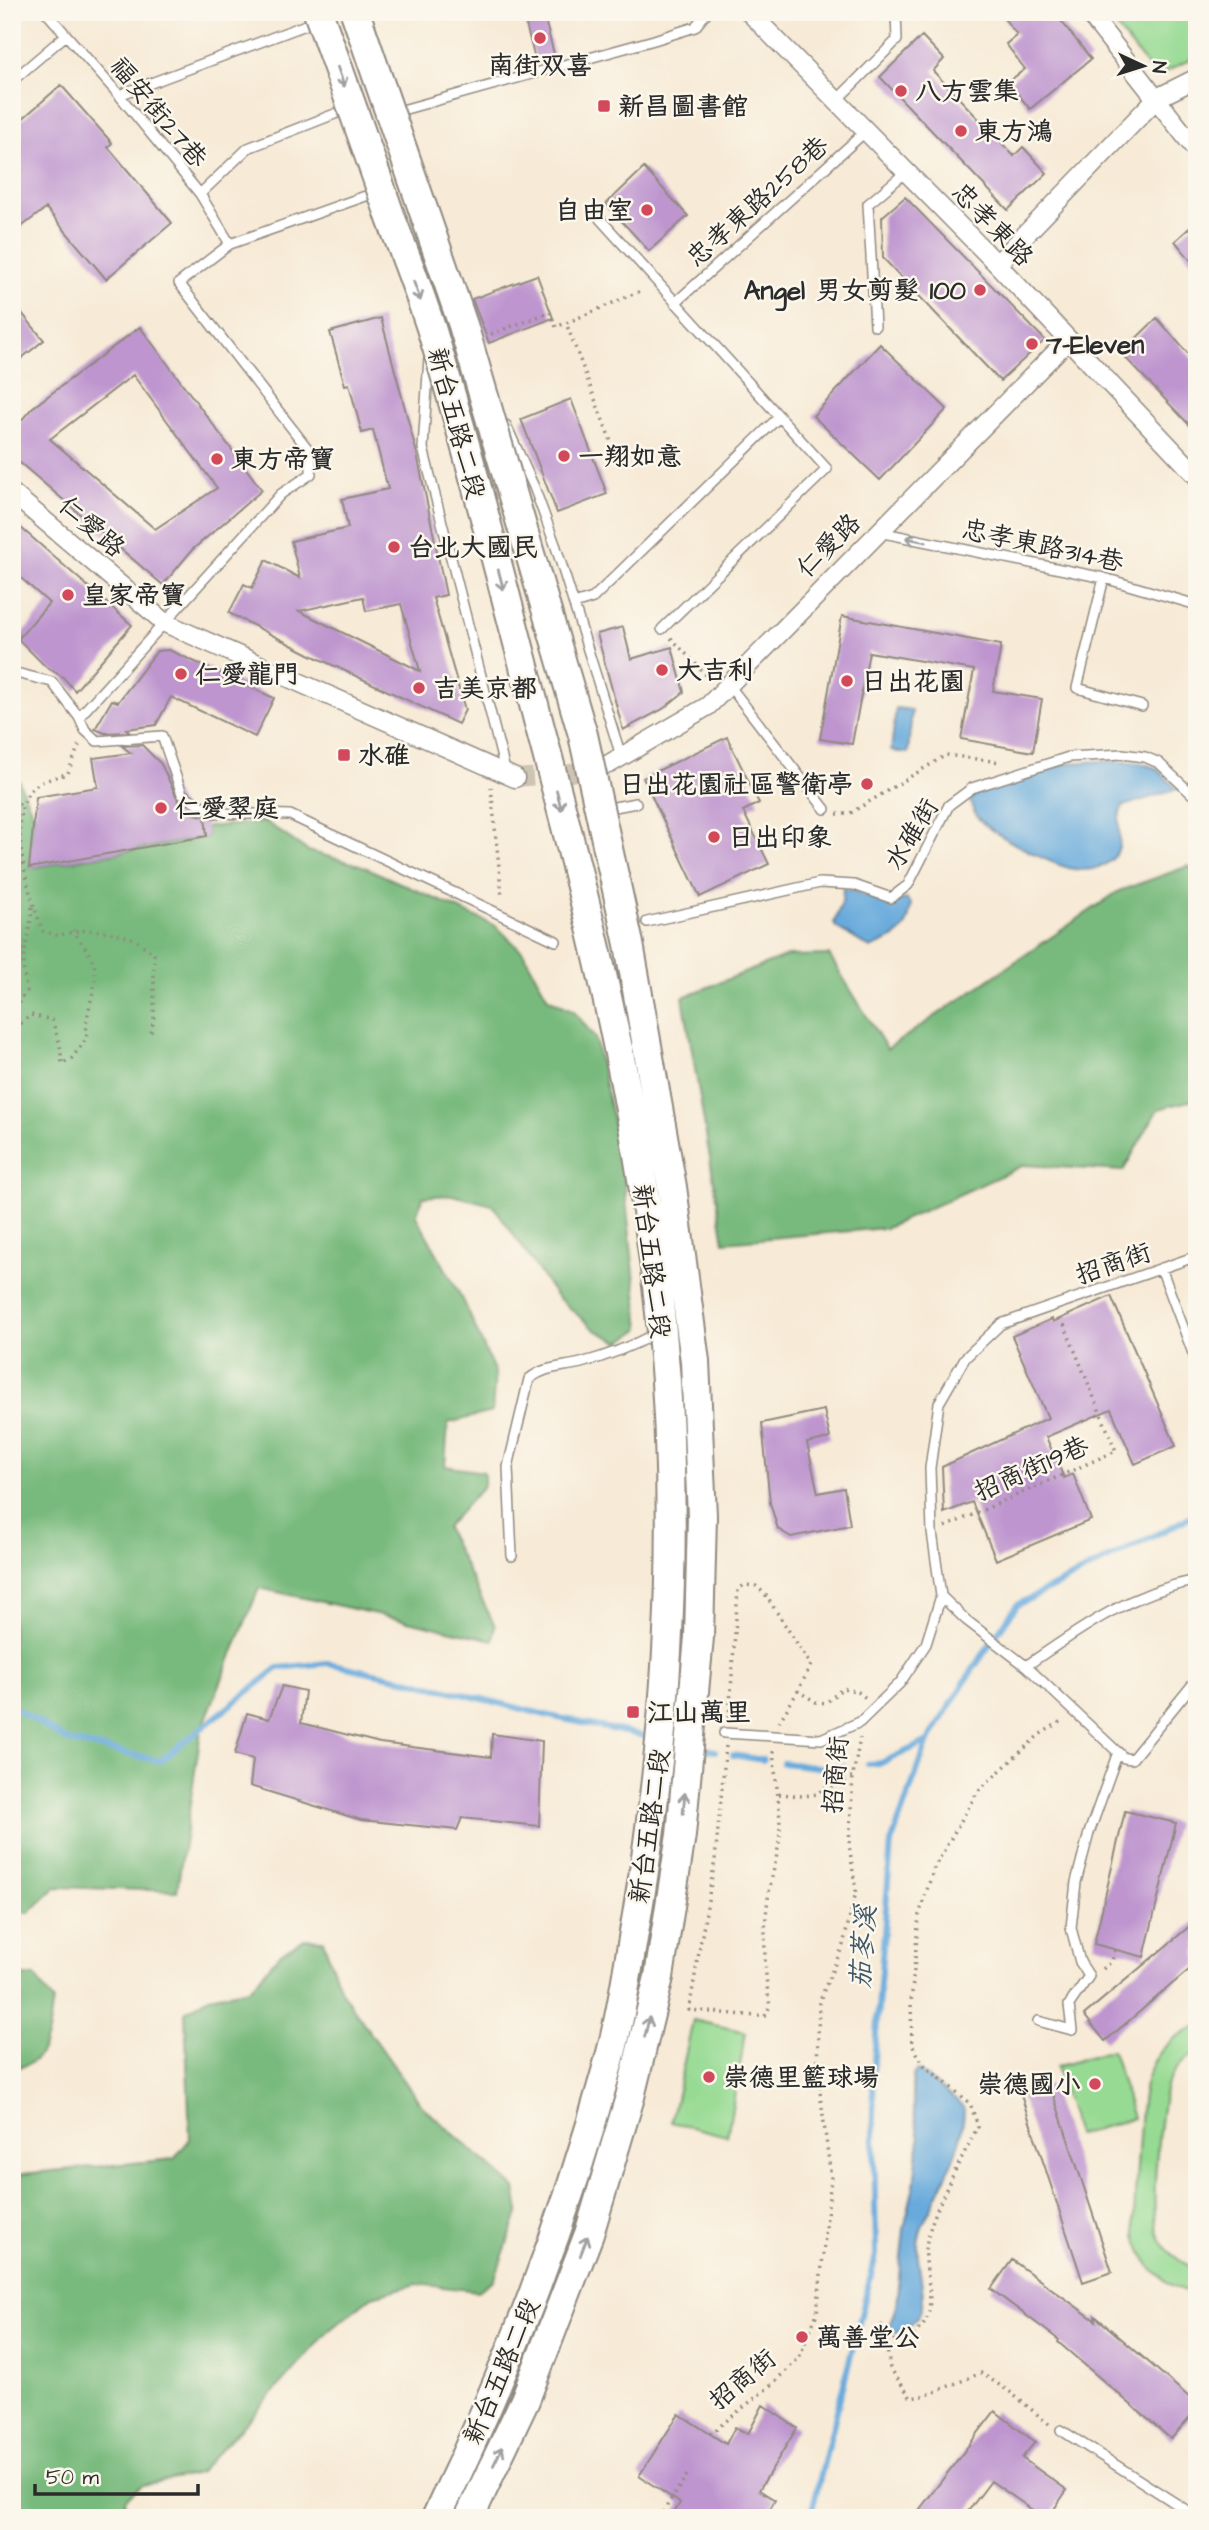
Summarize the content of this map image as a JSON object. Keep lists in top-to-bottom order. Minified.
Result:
{"streets":{"main road":["新台五路二段"],"street":["忠孝東路","仁愛路"],"lane":["福安街27巷","忠孝東路258巷","忠孝東路314巷","水碓街","招商街"],"path":["招商街19巷"]},"crossings":[["忠孝東路258巷","忠孝東路"],["忠孝東路","仁愛路"],["仁愛路","忠孝東路314巷"],["招商街","招商街19巷"]],"one_way":["忠孝東路314巷"],"water":["茄苳溪"],"places":{"other":["南街双喜","八方雲集","東方鴻","自由室","Angel 男女剪髮 100","7-Eleven","一翔如意","東方帝寶","台北大國民","皇家帝寶","大吉利","仁愛龍門","日出花園","吉美京都","日出花園社區警衛亭","仁愛翠庭","日出印象","崇德里籃球場","崇德國小","萬善堂公"],"transit":["新昌圖書館","水碓","江山萬里"]},"scale_bar":"50 m","north":"right"}
